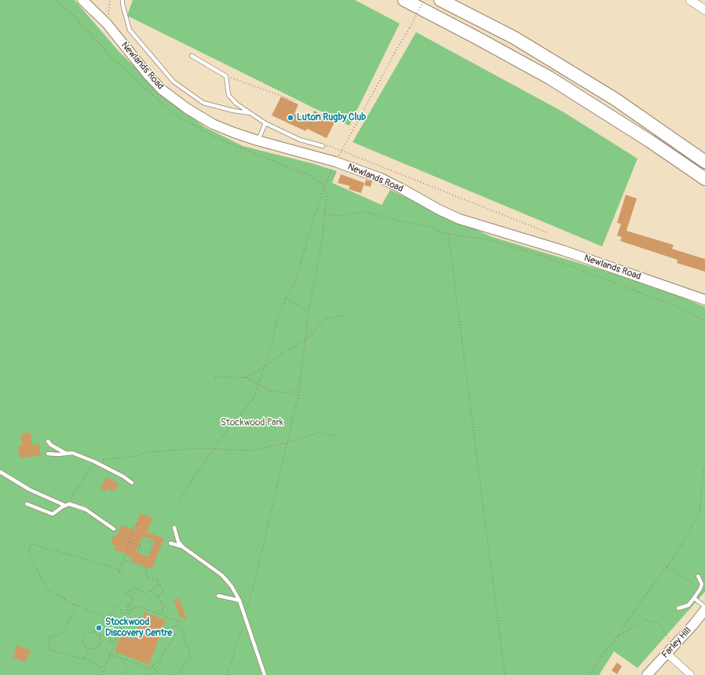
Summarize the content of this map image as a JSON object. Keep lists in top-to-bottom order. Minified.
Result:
{"streets":{"main road":["Newlands Road","Farley Hill"]},"parks":["Stockwood Park"],"places":["Luton Rugby Club","Stockwood Discovery Centre"]}
